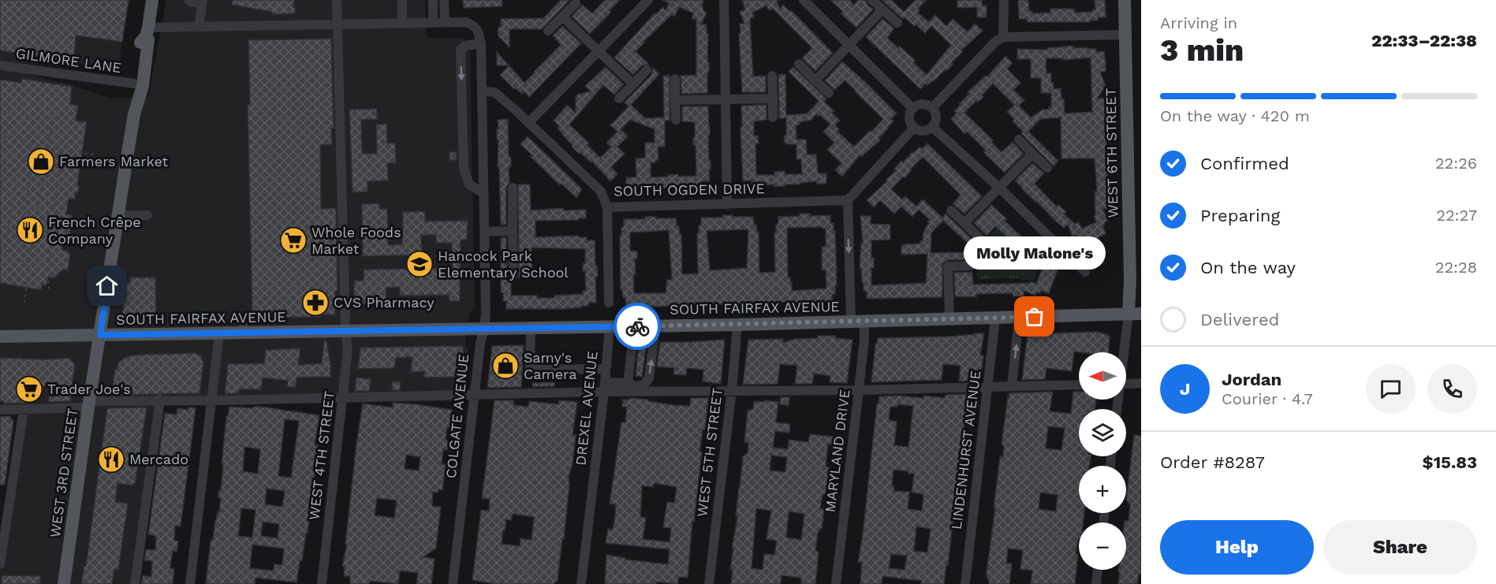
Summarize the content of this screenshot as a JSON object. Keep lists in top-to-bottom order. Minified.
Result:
{"streets":{"main road":["WEST 6TH STREET","SOUTH FAIRFAX AVENUE","WEST 3RD STREET"],"street":["GILMORE LANE","SOUTH OGDEN DRIVE","DREXEL AVENUE","COLGATE AVENUE","LINDENHURST AVENUE","MARYLAND DRIVE","WEST 5TH STREET","WEST 4TH STREET"]},"crossings":[["GILMORE LANE","WEST 3RD STREET"],["WEST 6TH STREET","SOUTH FAIRFAX AVENUE"],["SOUTH OGDEN DRIVE","COLGATE AVENUE"],["SOUTH FAIRFAX AVENUE","DREXEL AVENUE"],["SOUTH FAIRFAX AVENUE","COLGATE AVENUE"],["SOUTH FAIRFAX AVENUE","LINDENHURST AVENUE"],["SOUTH FAIRFAX AVENUE","MARYLAND DRIVE"],["SOUTH FAIRFAX AVENUE","WEST 5TH STREET"],["SOUTH FAIRFAX AVENUE","WEST 4TH STREET"],["SOUTH FAIRFAX AVENUE","WEST 3RD STREET"]],"places":{"shop":["Farmers Market","Samy's Camera"],"restaurant":["French Crêpe Company","Mercado"],"supermarket":["Whole Foods Market","Trader Joe's"],"school or university":["Hancock Park Elementary School"],"pharmacy":["CVS Pharmacy"],"other":["Molly Malone's"]},"north":"left","page":{"heading":["3 min","Arriving in","22:33–22:38"],"panel":["Jordan","Courier · 4.7","Order #8287","$15.83"],"bar":"On the way · 420 m","list":[["Confirmed","22:26"],["Preparing","22:27"],["On the way","22:28"],"Delivered"],"bubble":"Molly Malone's","map_buttons":["+","−"],"round":"J","buttons":["Help","Share"]}}
